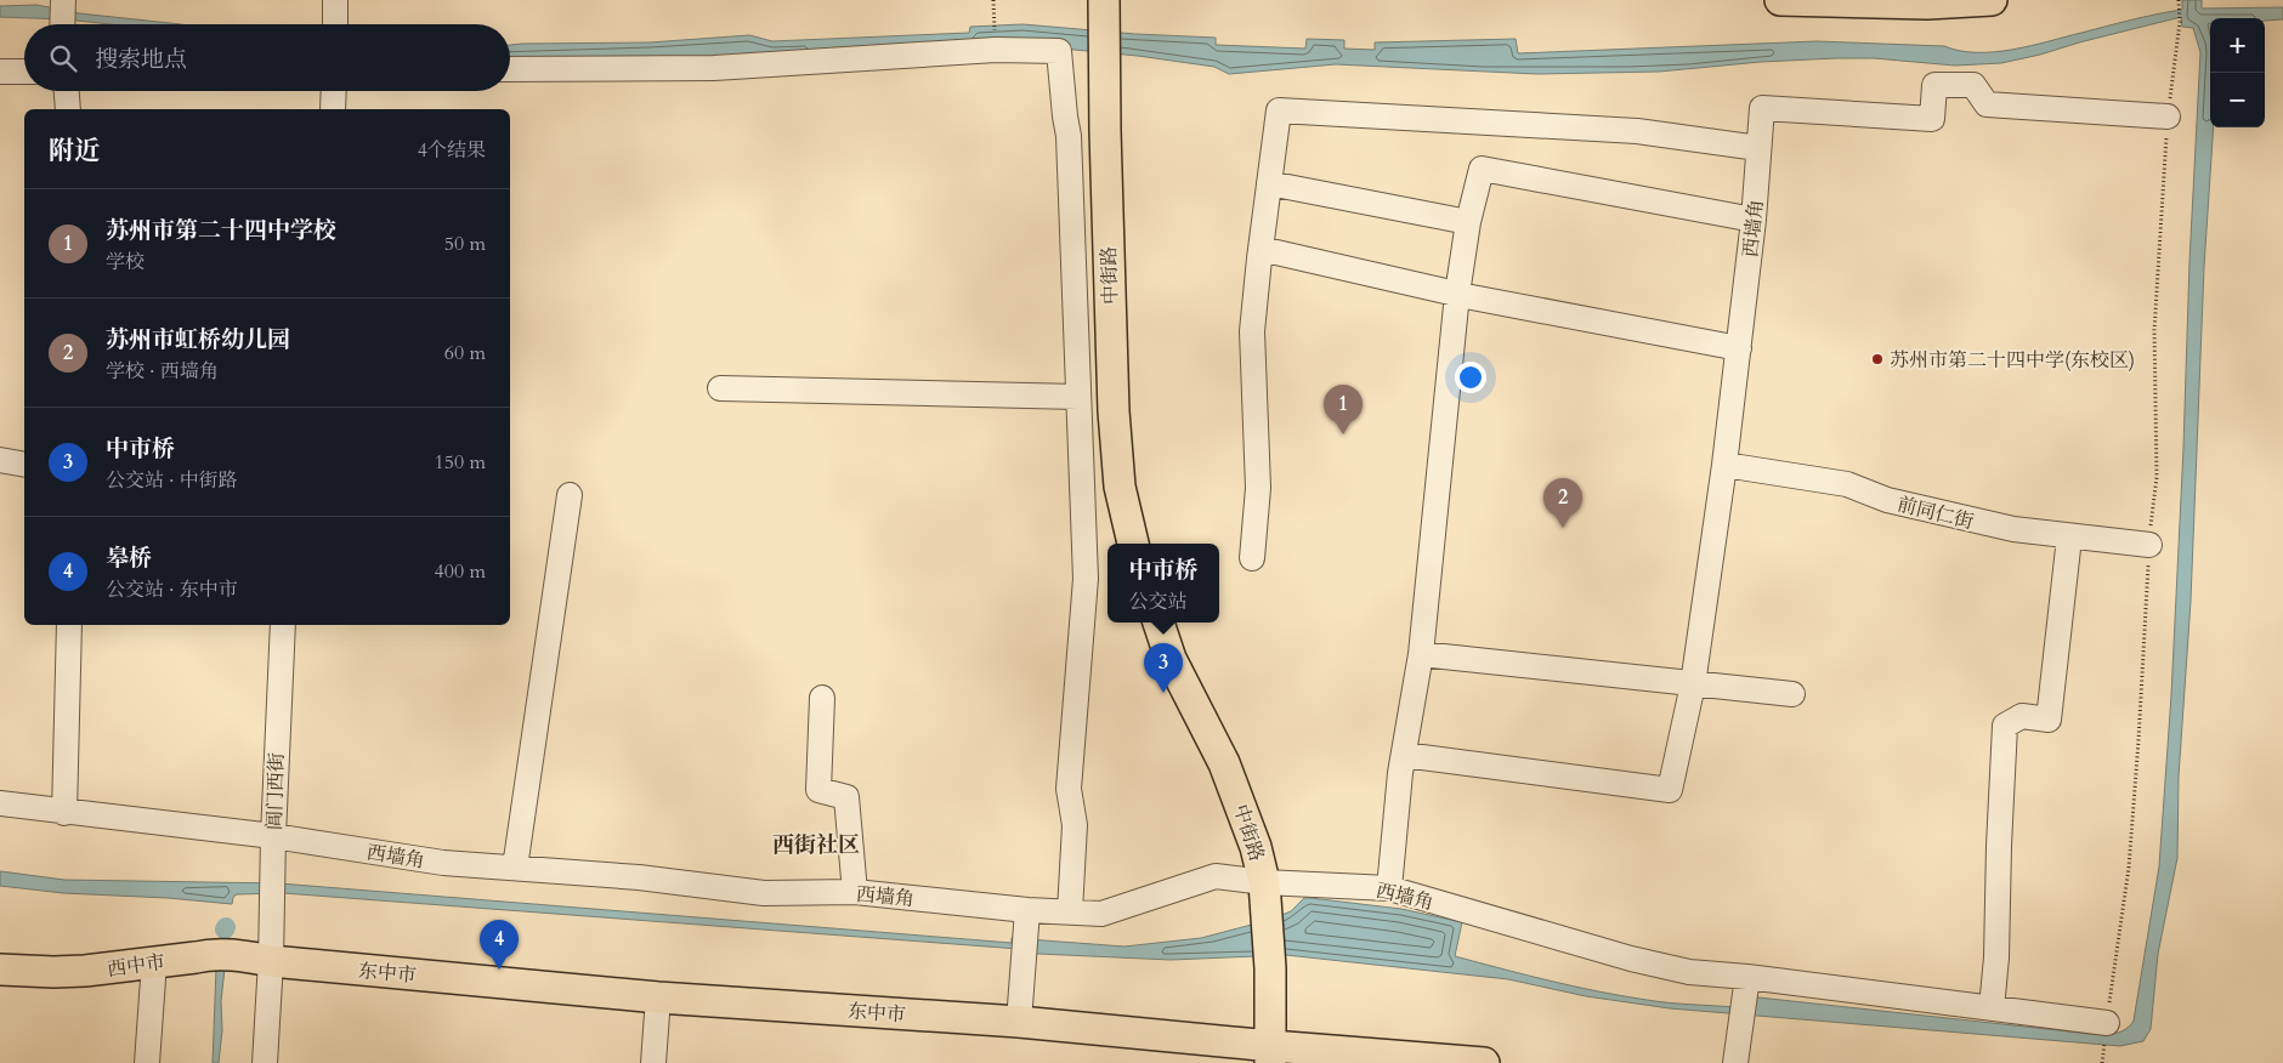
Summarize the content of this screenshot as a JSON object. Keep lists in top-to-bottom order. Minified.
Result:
{"streets":{"main road":["中街路","西中市","东中市"],"street":["西墙角","前同仁街","阊门西街"]},"crossings":[["西墙角","中街路"],["西墙角","前同仁街"],["西墙角","阊门西街"],["中街路","东中市"],["阊门西街","西中市"],["阊门西街","东中市"],["西中市","东中市"]],"districts":["西街社区"],"places":["苏州市第二十四中学(东校区)"],"page":{"map_buttons":["+","−"],"search":"搜索地点","heading":["附近","4个结果"],"list":[{"mark":"1","name":"苏州市第二十四中学校","note":"学校","value":"50 m"},{"mark":"2","name":"苏州市虹桥幼儿园","note":"学校 · 西墙角","value":"60 m"},{"mark":"3","name":"中市桥","note":"公交站 · 中街路","value":"150 m"},{"mark":"4","name":"皋桥","note":"公交站 · 东中市","value":"400 m"}],"pins":["1","2","3","4"],"popup":["中市桥","公交站"]}}
